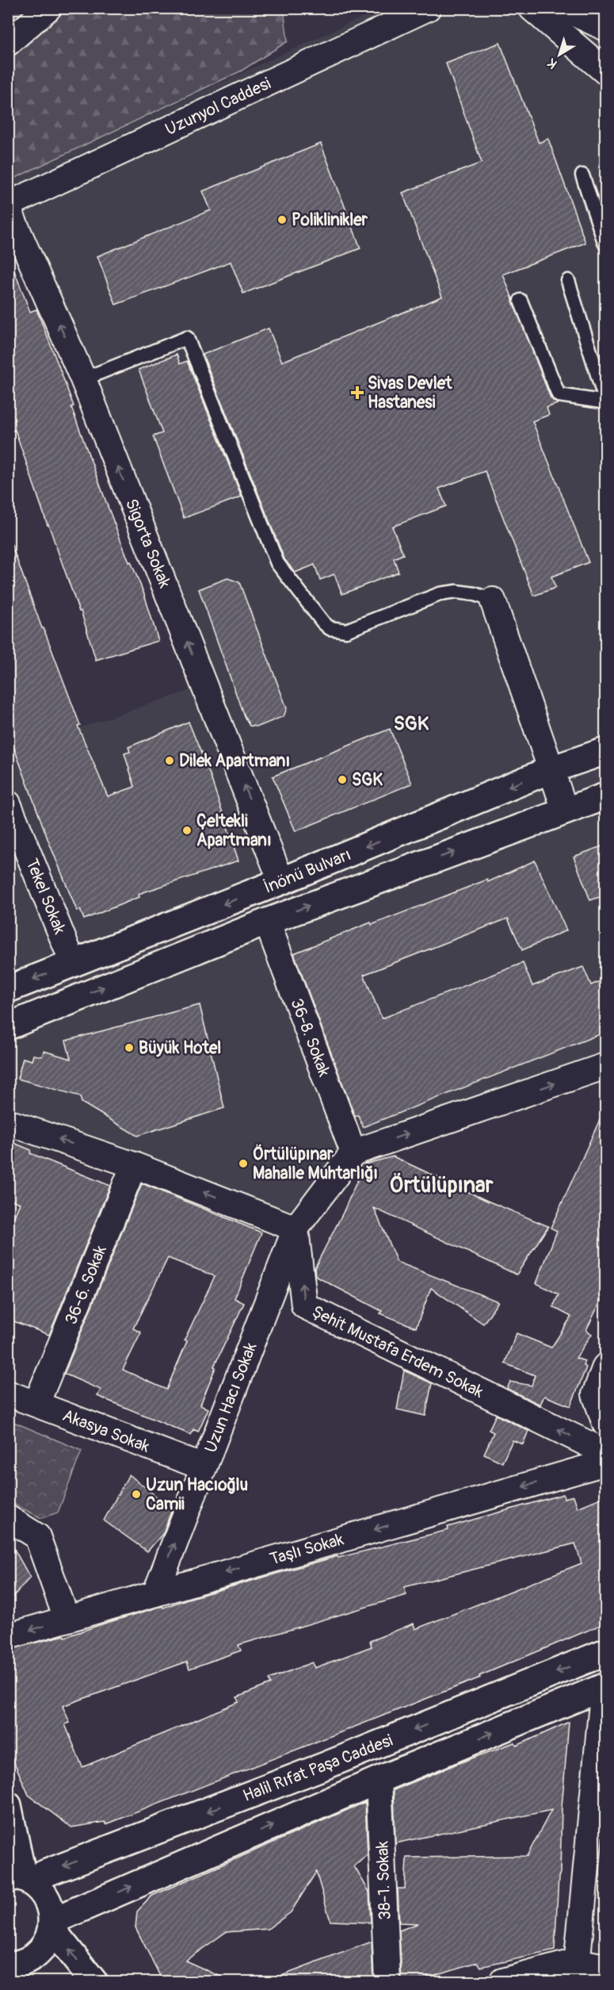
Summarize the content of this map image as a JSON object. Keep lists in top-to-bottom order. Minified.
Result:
{"streets":{"main road":["İnönü Bulvarı","Halil Rıfat Paşa Caddesi"],"street":["Uzunyol Caddesi","Sigorta Sokak","Tekel Sokak","36-8. Sokak","36-6. Sokak","Şehit Mustafa Erdem Sokak","Uzun Hacı Sokak","Akasya Sokak","Taşlı Sokak","38-1. Sokak"]},"crossings":[["Sigorta Sokak","İnönü Bulvarı"],["İnönü Bulvarı","Tekel Sokak"],["İnönü Bulvarı","36-8. Sokak"],["36-8. Sokak","Uzun Hacı Sokak"],["36-6. Sokak","Akasya Sokak"],["Şehit Mustafa Erdem Sokak","Uzun Hacı Sokak"],["Uzun Hacı Sokak","Akasya Sokak"],["Uzun Hacı Sokak","Taşlı Sokak"],["Halil Rıfat Paşa Caddesi","38-1. Sokak"]],"one_way":["Sigorta Sokak","Şehit Mustafa Erdem Sokak","Taşlı Sokak"],"districts":["SGK","Örtülüpınar"],"places":{"other":["Poliklinikler","Dilek Apartmanı","SGK","Çeltekli Apartmanı","Büyük Hotel","Örtülüpınar Mahalle Muhtarlığı","Uzun Hacıoğlu Camii"],"health":["Sivas Devlet Hastanesi"]},"north":"bottom left"}
